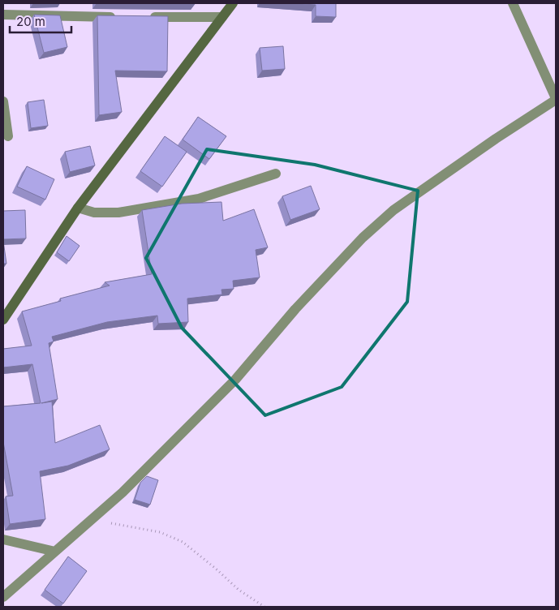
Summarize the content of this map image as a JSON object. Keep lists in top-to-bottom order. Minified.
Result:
{"scale_bar":"20 m"}
